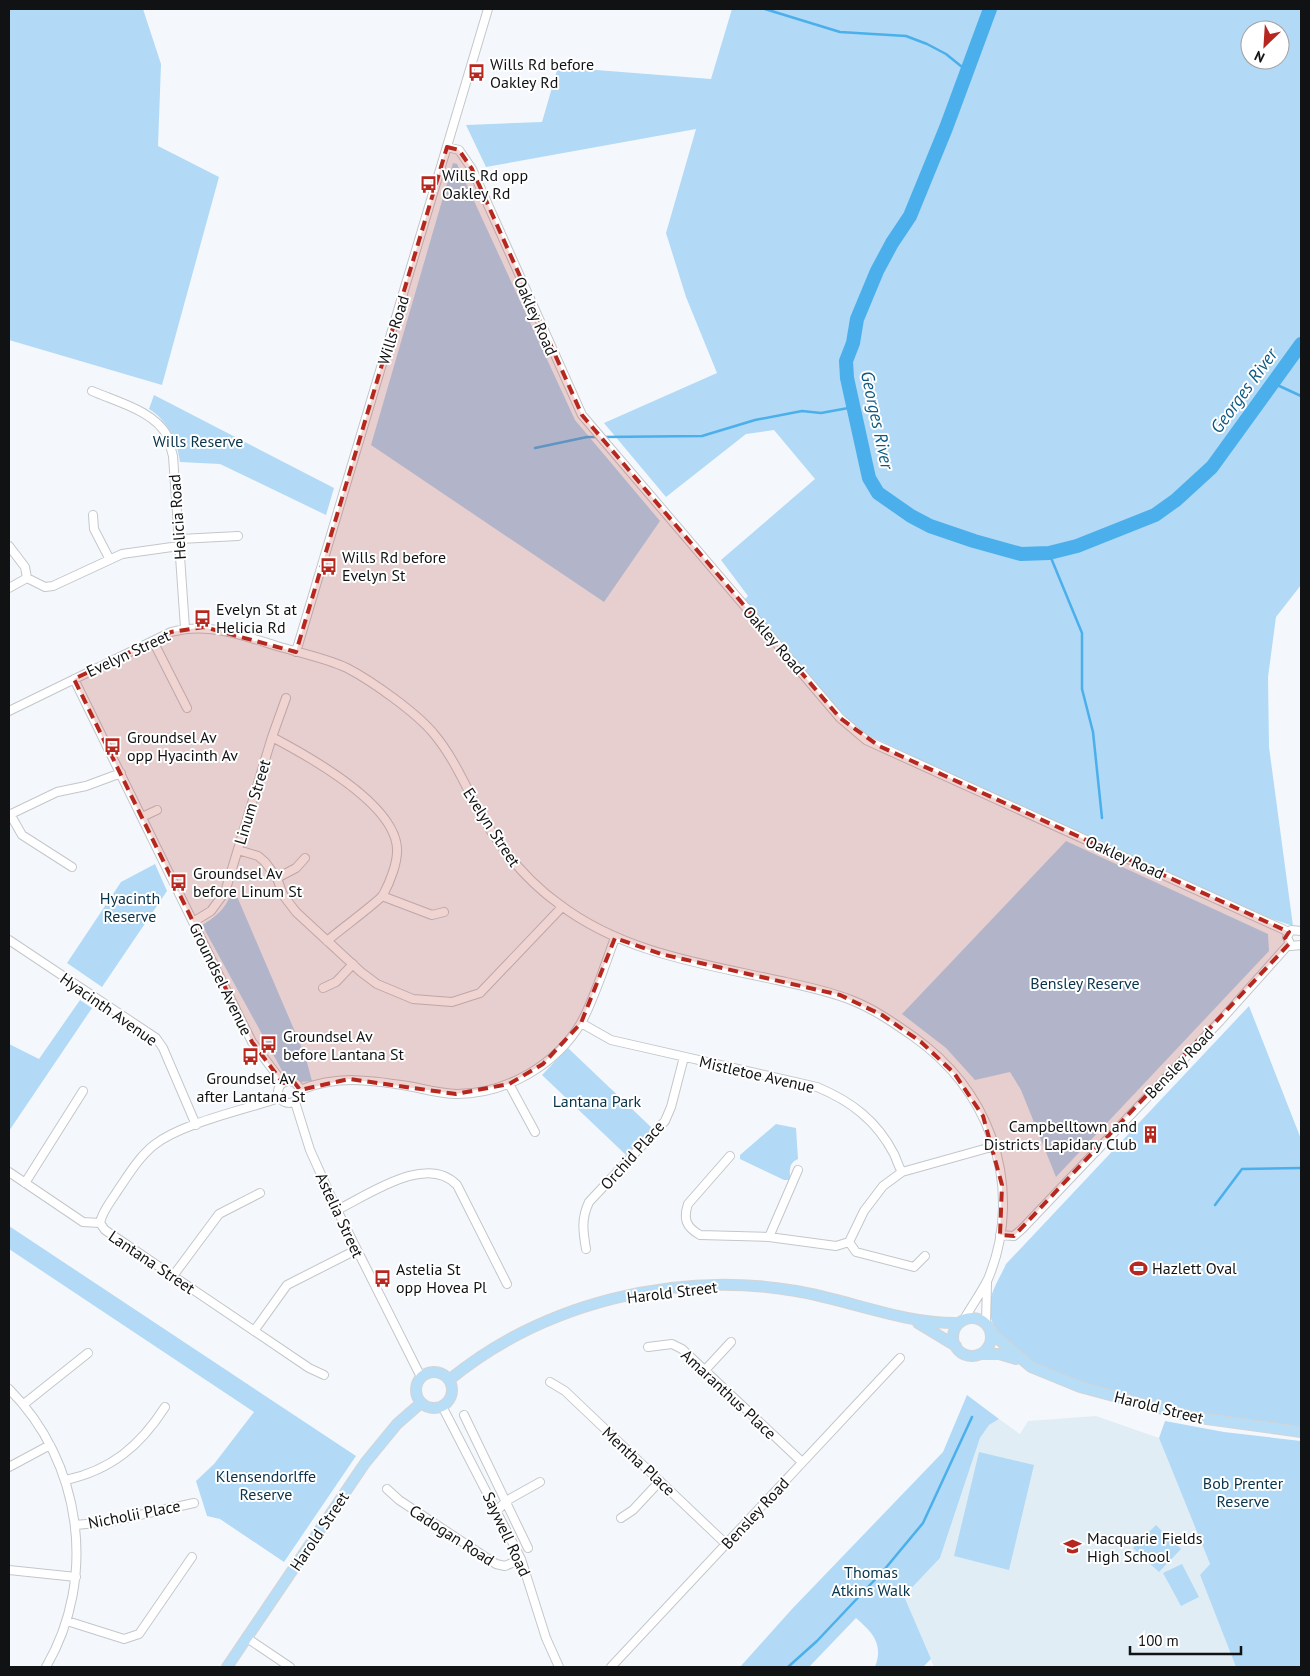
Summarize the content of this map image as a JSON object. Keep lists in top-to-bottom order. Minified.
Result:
{"streets":{"main road":["Harold Street"],"street":["Oakley Road","Wills Road","Helicia Road","Evelyn Street","Linum Street","Groundsel Avenue","Hyacinth Avenue","Bensley Road","Mistletoe Avenue","Orchid Place","Astelia Street","Lantana Street","Amaranthus Place","Mentha Place","Nicholii Place","Saywell Road","Cadogan Road"]},"crossings":[["Oakley Road","Wills Road"],["Wills Road","Evelyn Street"],["Helicia Road","Evelyn Street"],["Evelyn Street","Groundsel Avenue"],["Evelyn Street","Bensley Road"],["Evelyn Street","Harold Street"],["Linum Street","Groundsel Avenue"],["Groundsel Avenue","Astelia Street"],["Groundsel Avenue","Lantana Street"],["Hyacinth Avenue","Lantana Street"],["Bensley Road","Amaranthus Place"],["Bensley Road","Mentha Place"],["Mistletoe Avenue","Orchid Place"],["Astelia Street","Lantana Street"],["Astelia Street","Harold Street"],["Astelia Street","Saywell Road"],["Harold Street","Saywell Road"],["Saywell Road","Cadogan Road"]],"water":["Georges River"],"parks":["Wills Reserve","Hyacinth Reserve","Bensley Reserve","Lantana Park","Klensendorlffe Reserve","Bob Prenter Reserve","Thomas Atkins Walk"],"places":{"bus stop":["Wills Rd before Oakley Rd","Wills Rd opp Oakley Rd","Wills Rd before Evelyn St","Evelyn St at Helicia Rd","Groundsel Av opp Hyacinth Av","Groundsel Av before Linum St","Groundsel Av before Lantana St","Groundsel Av after Lantana St","Astelia St opp Hovea Pl"],"building":["Campbelltown and Districts Lapidary Club"],"sports":["Hazlett Oval"],"school or university":["Macquarie Fields High School"]},"scale_bar":"100 m","north":"bottom left"}
